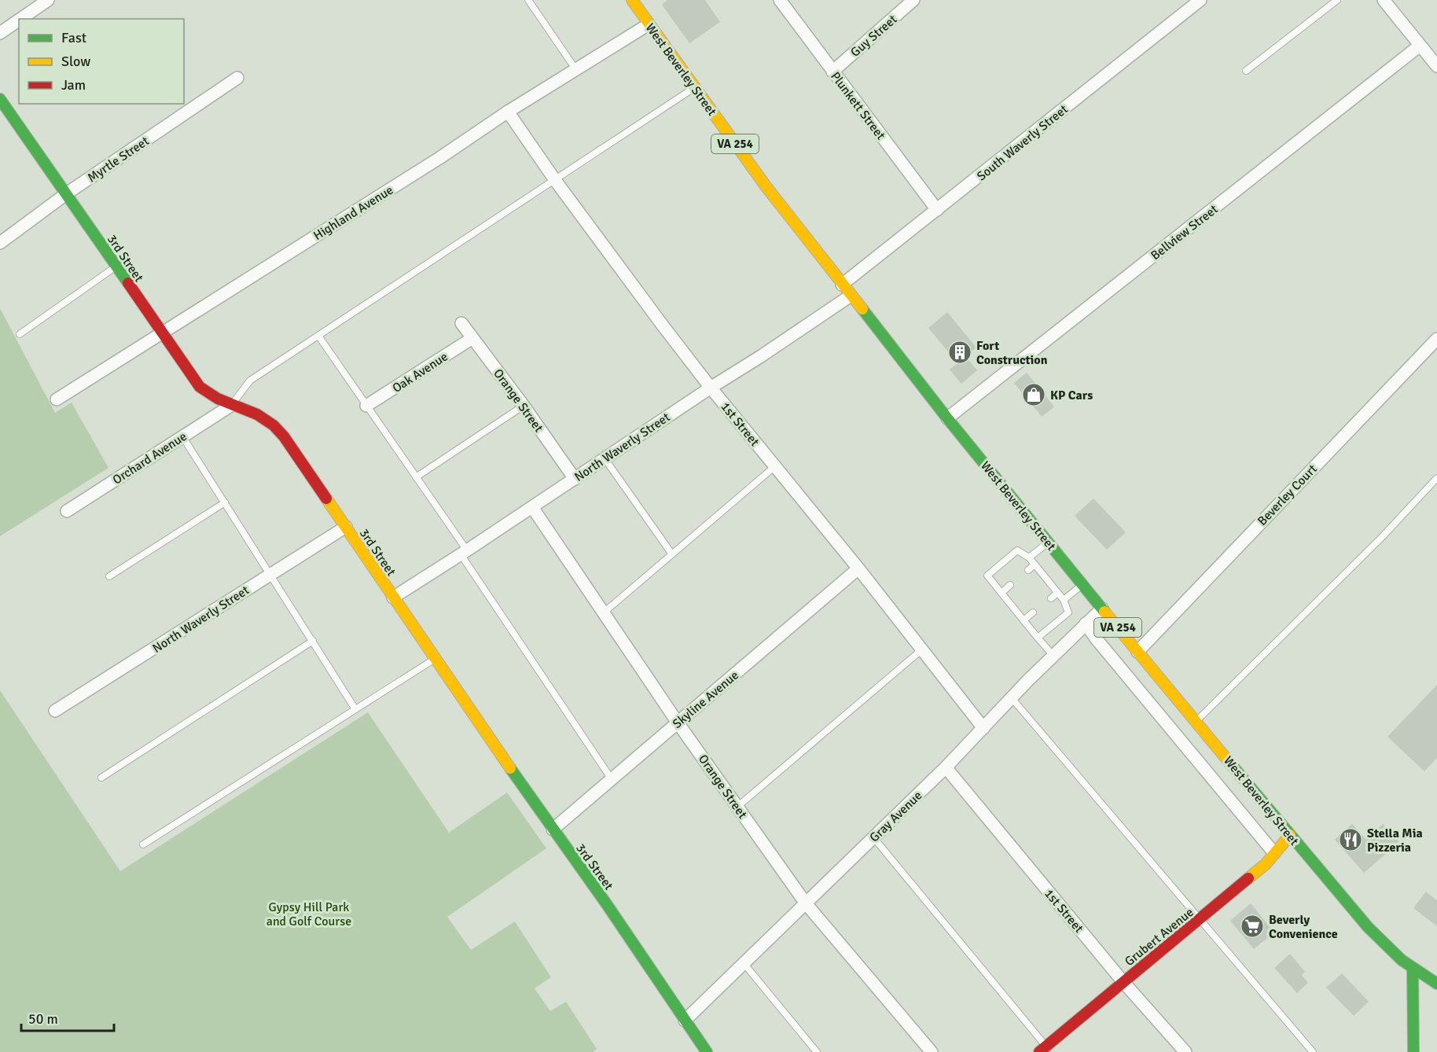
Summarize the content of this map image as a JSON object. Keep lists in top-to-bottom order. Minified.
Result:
{"streets":{"street":["Guy Street","West Beverley Street","Plunkett Street","South Waverly Street","VA 254","Myrtle Street","Highland Avenue","Bellview Street","3rd Street","Oak Avenue","Orange Street","1st Street","North Waverly Street","Orchard Avenue","Beverley Court","Skyline Avenue","Gray Avenue","Grubert Avenue"]},"crossings":[["Guy Street","Plunkett Street"],["West Beverley Street","South Waverly Street"],["West Beverley Street","Highland Avenue"],["West Beverley Street","Bellview Street"],["West Beverley Street","North Waverly Street"],["West Beverley Street","Beverley Court"],["West Beverley Street","Gray Avenue"],["West Beverley Street","Grubert Avenue"],["Plunkett Street","South Waverly Street"],["Myrtle Street","3rd Street"],["Highland Avenue","3rd Street"],["Highland Avenue","1st Street"],["3rd Street","North Waverly Street"],["3rd Street","Orchard Avenue"],["3rd Street","Skyline Avenue"],["3rd Street","Gray Avenue"],["Oak Avenue","Orange Street"],["Orange Street","North Waverly Street"],["Orange Street","Skyline Avenue"],["Orange Street","Gray Avenue"],["1st Street","North Waverly Street"],["1st Street","Skyline Avenue"],["1st Street","Gray Avenue"],["1st Street","Grubert Avenue"]],"parks":["Gypsy Hill Park and Golf Course"],"places":{"building":["Fort Construction"],"shop":["KP Cars"],"restaurant":["Stella Mia Pizzeria"],"supermarket":["Beverly Convenience"]},"legend":["Fast","Slow","Jam"],"scale_bar":"50 m"}
